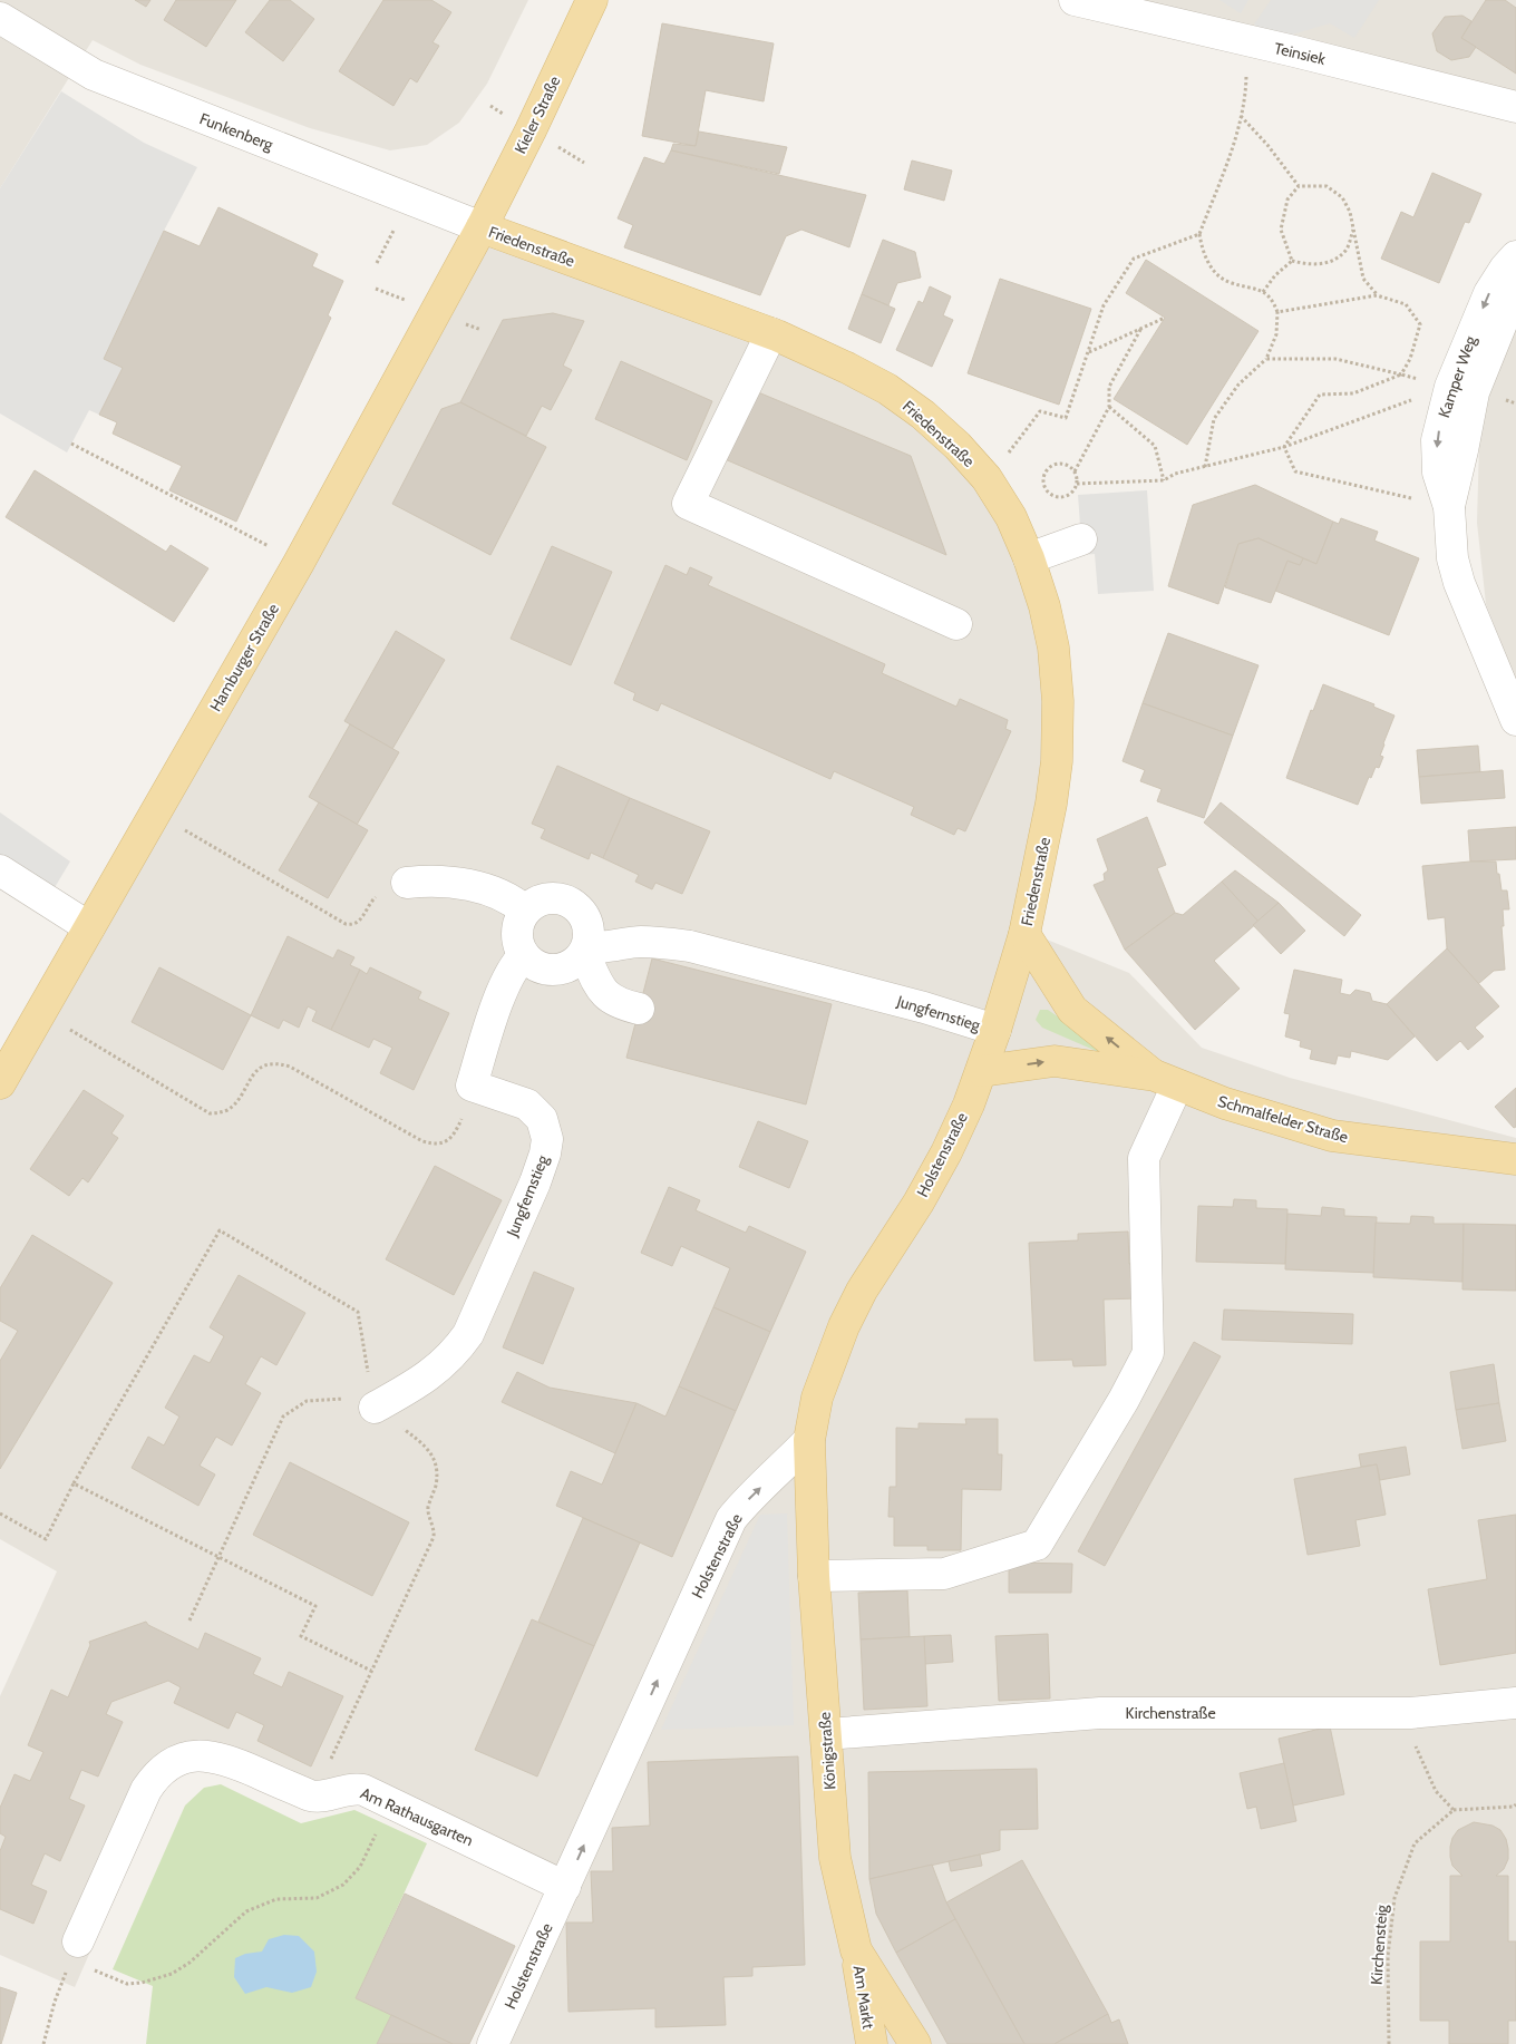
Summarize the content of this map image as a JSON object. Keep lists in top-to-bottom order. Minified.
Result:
{"streets":{"main road":["Kieler Straße","Friedenstraße","Hamburger Straße","Schmalfelder Straße","Holstenstraße","Königstraße","Am Markt"],"street":["Teinsiek","Funkenberg","Kamper Weg","Jungfernstieg","Kirchenstraße","Am Rathausgarten"],"path":["Kirchensteig"]},"crossings":[["Kieler Straße","Funkenberg"],["Kieler Straße","Friedenstraße"],["Kieler Straße","Hamburger Straße"],["Funkenberg","Friedenstraße"],["Funkenberg","Hamburger Straße"],["Friedenstraße","Hamburger Straße"],["Friedenstraße","Jungfernstieg"],["Friedenstraße","Schmalfelder Straße"],["Friedenstraße","Holstenstraße"],["Jungfernstieg","Holstenstraße"],["Schmalfelder Straße","Holstenstraße"],["Holstenstraße","Königstraße"],["Holstenstraße","Am Rathausgarten"],["Kirchenstraße","Königstraße"],["Königstraße","Am Markt"]],"one_way":["Holstenstraße"]}
